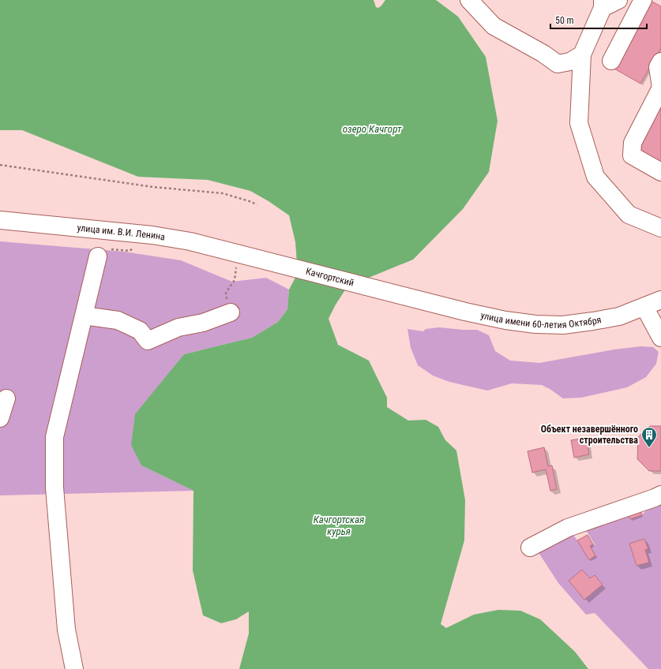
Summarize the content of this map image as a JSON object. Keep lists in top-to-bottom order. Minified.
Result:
{"streets":{"main road":["улица им. В.И. Ленина","Качгортский","улица имени 60-летия Октября"]},"crossings":[["улица им. В.И. Ленина","Качгортский"],["Качгортский","улица имени 60-летия Октября"]],"water":["озеро Качгорт","Качгортская курья"],"places":{"building":["Объект незавершённого строительства"]},"scale_bar":"50 m"}
